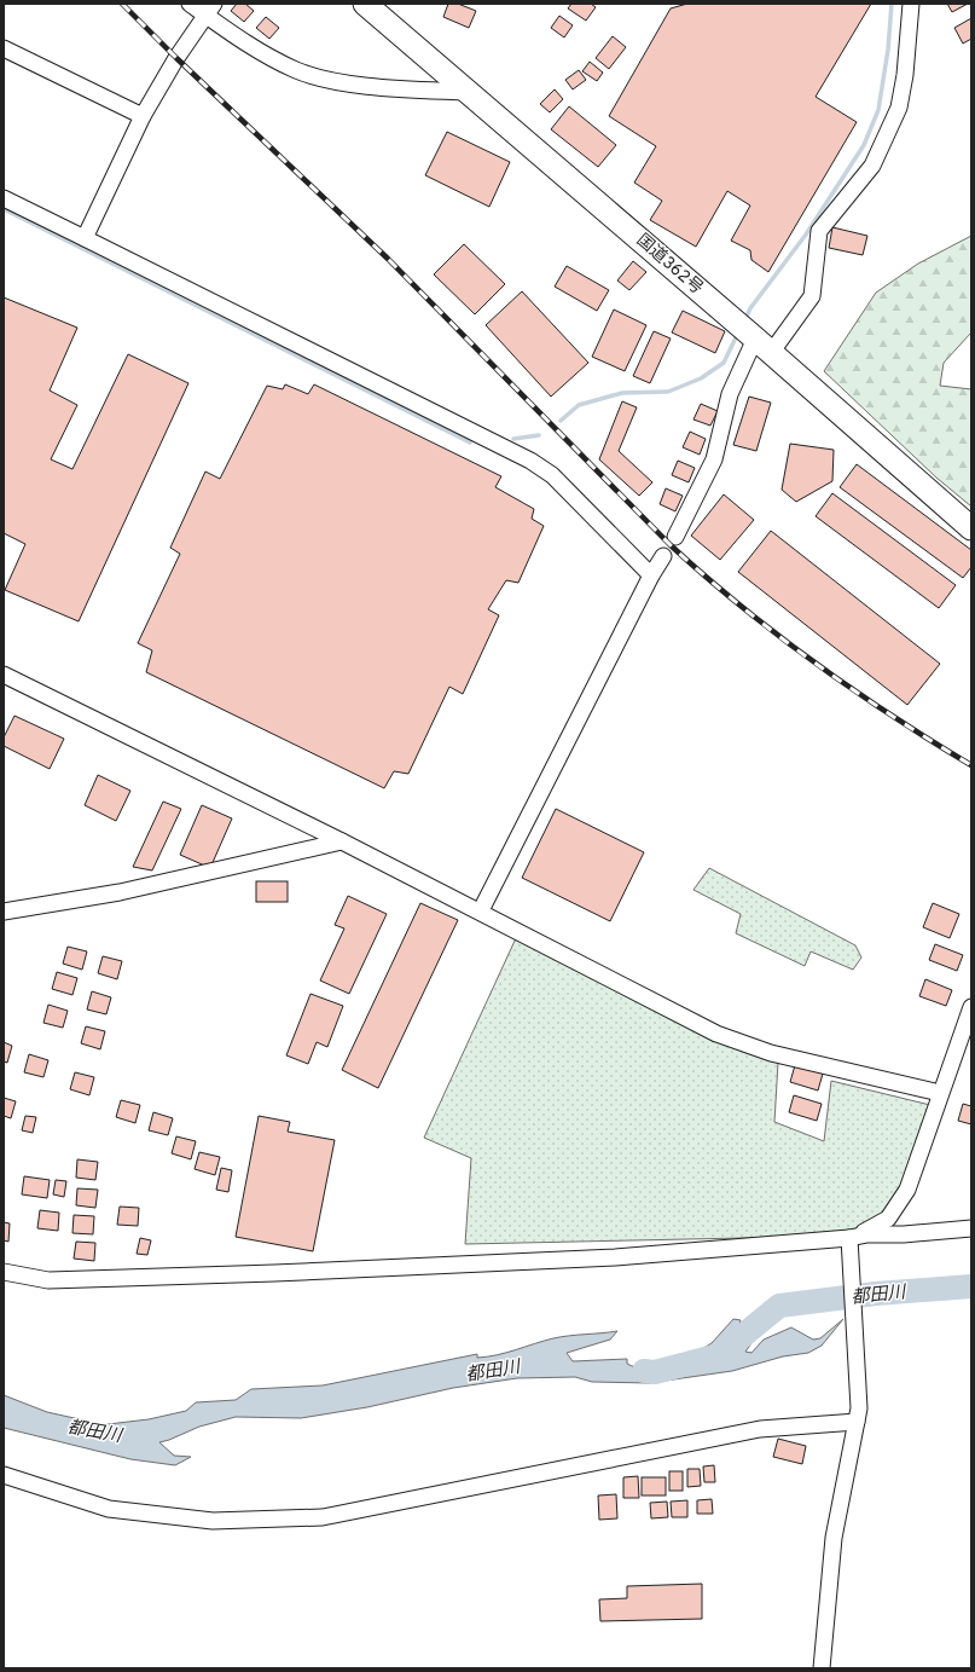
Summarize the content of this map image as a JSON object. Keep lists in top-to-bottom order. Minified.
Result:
{"streets":{"highway":["国道362号"]},"water":["都田川"]}
